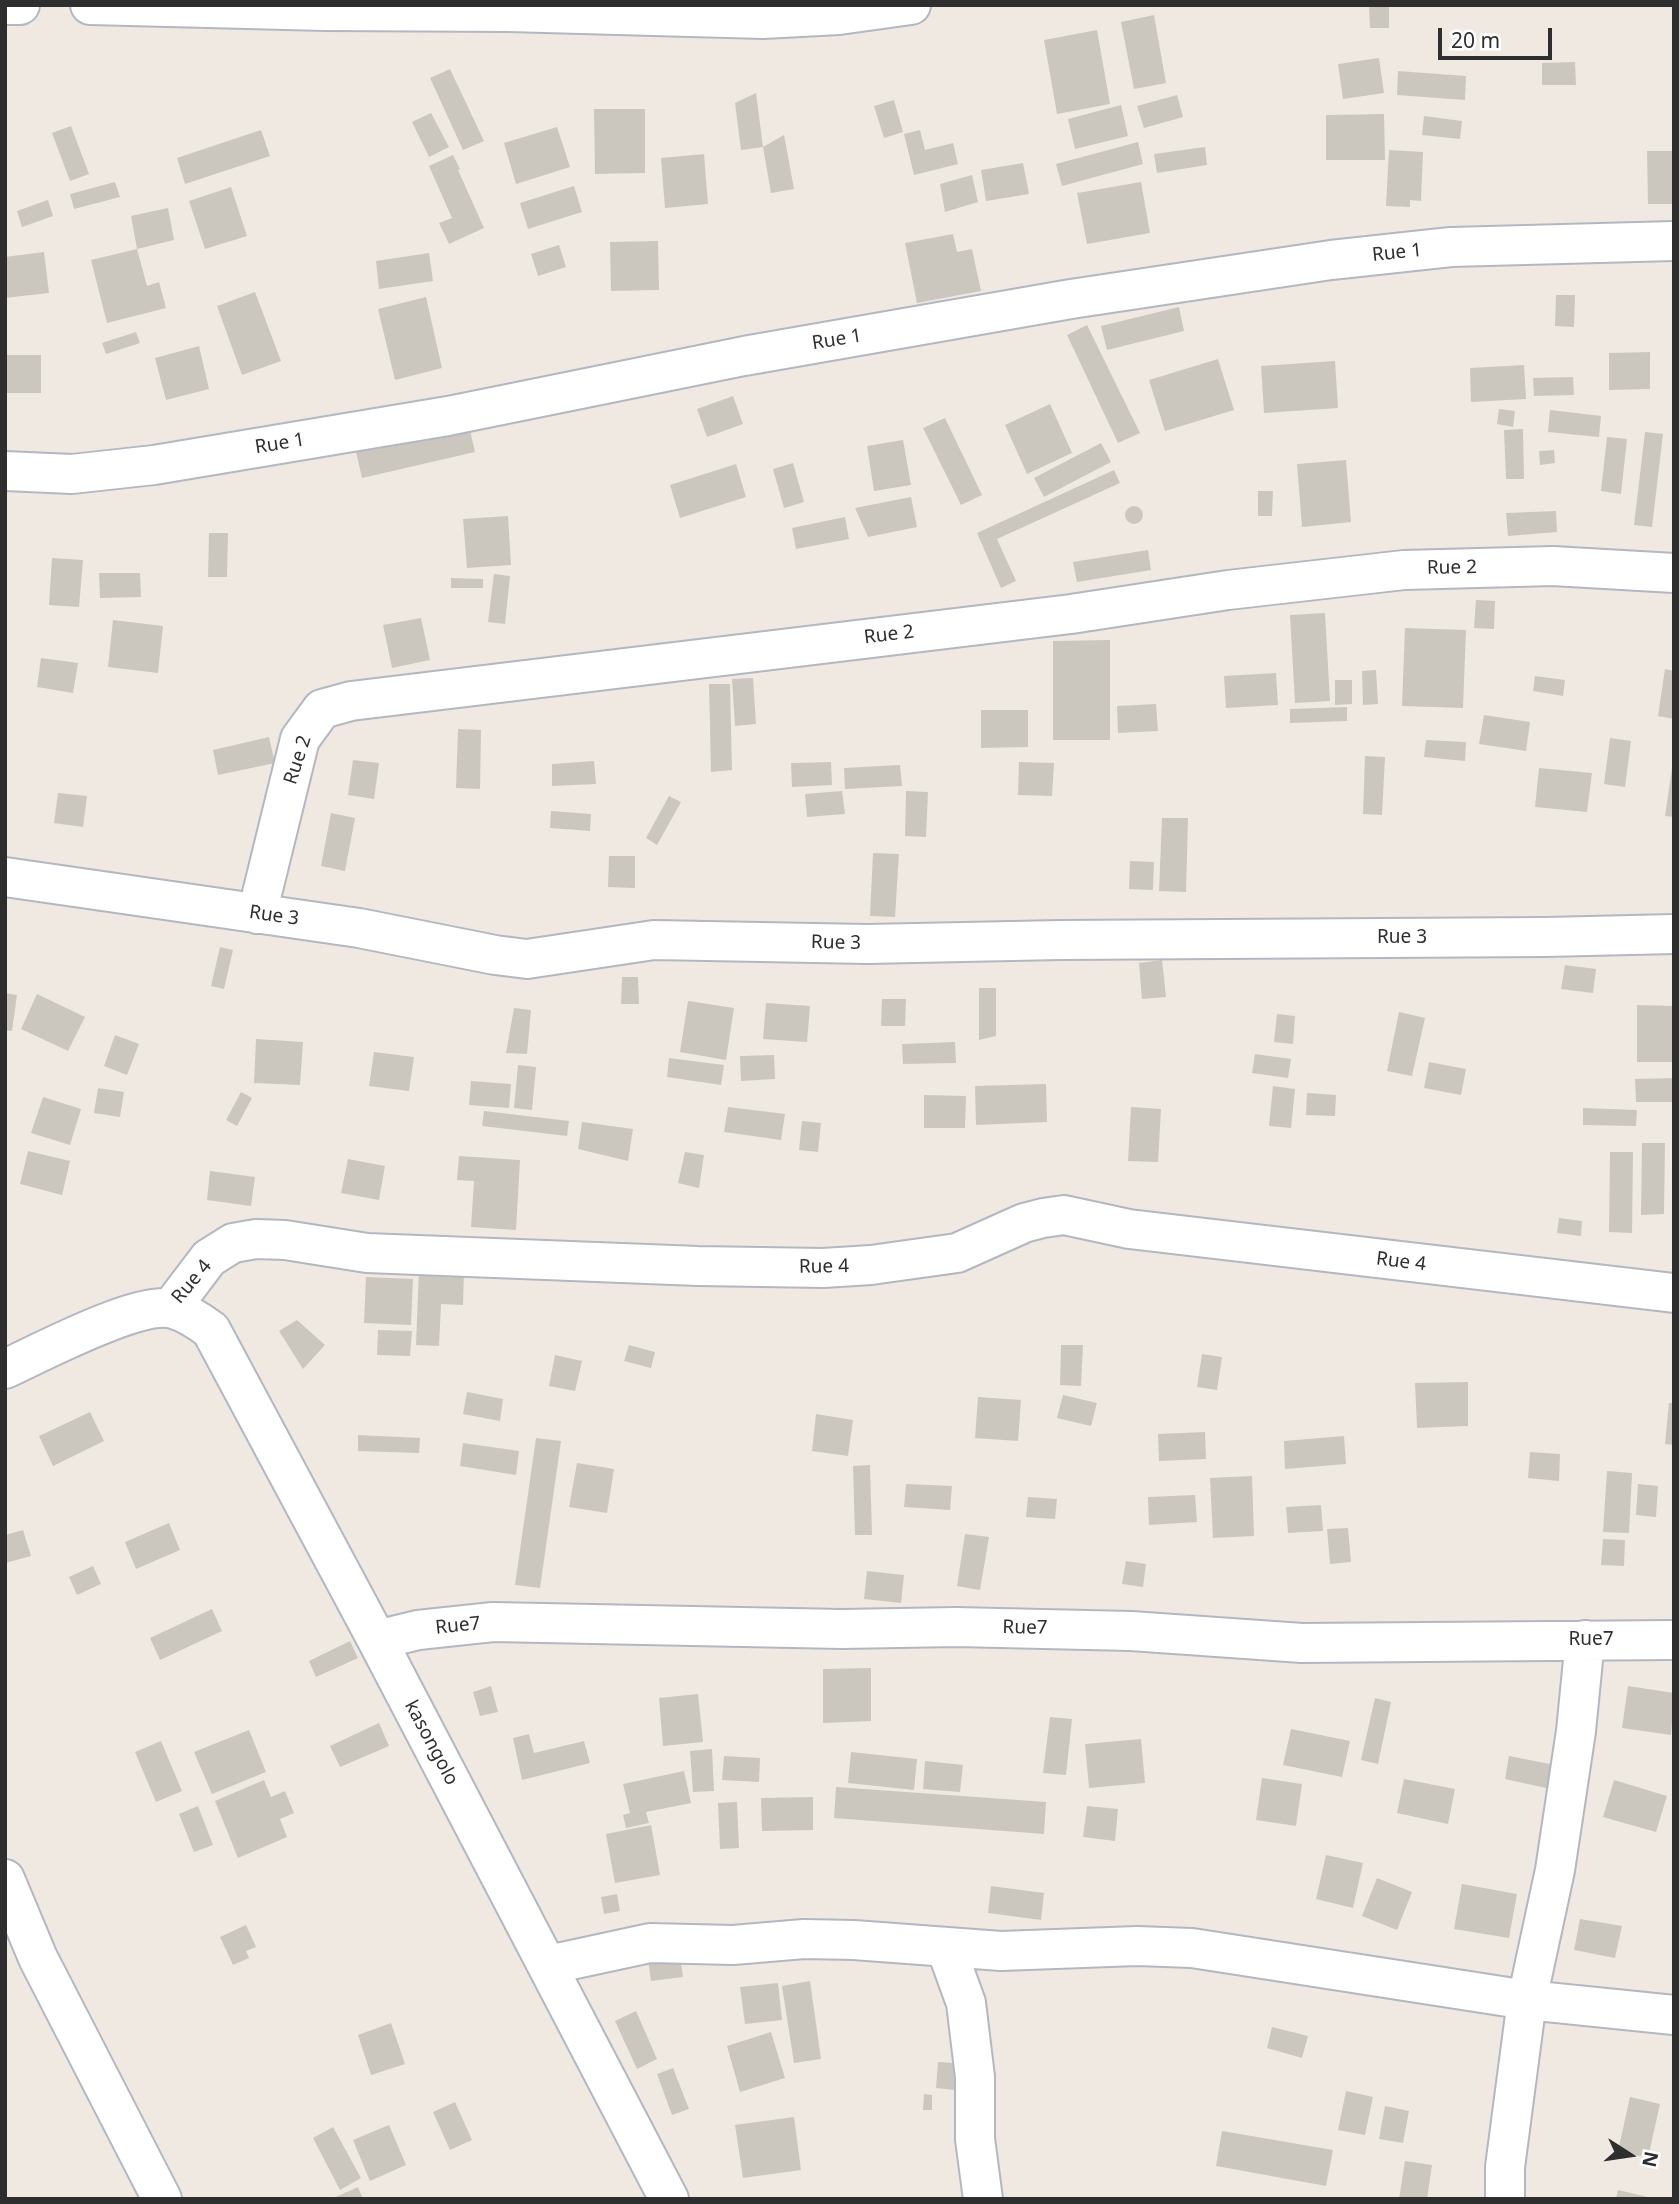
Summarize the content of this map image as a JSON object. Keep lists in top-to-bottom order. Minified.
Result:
{"streets":{"street":["Rue 1","Rue 2","Rue 3","Rue 4","Rue7","kasongolo"]},"crossings":[["Rue 2","Rue 3"],["Rue 4","kasongolo"],["Rue7","kasongolo"]],"scale_bar":"20 m","north":"right"}
